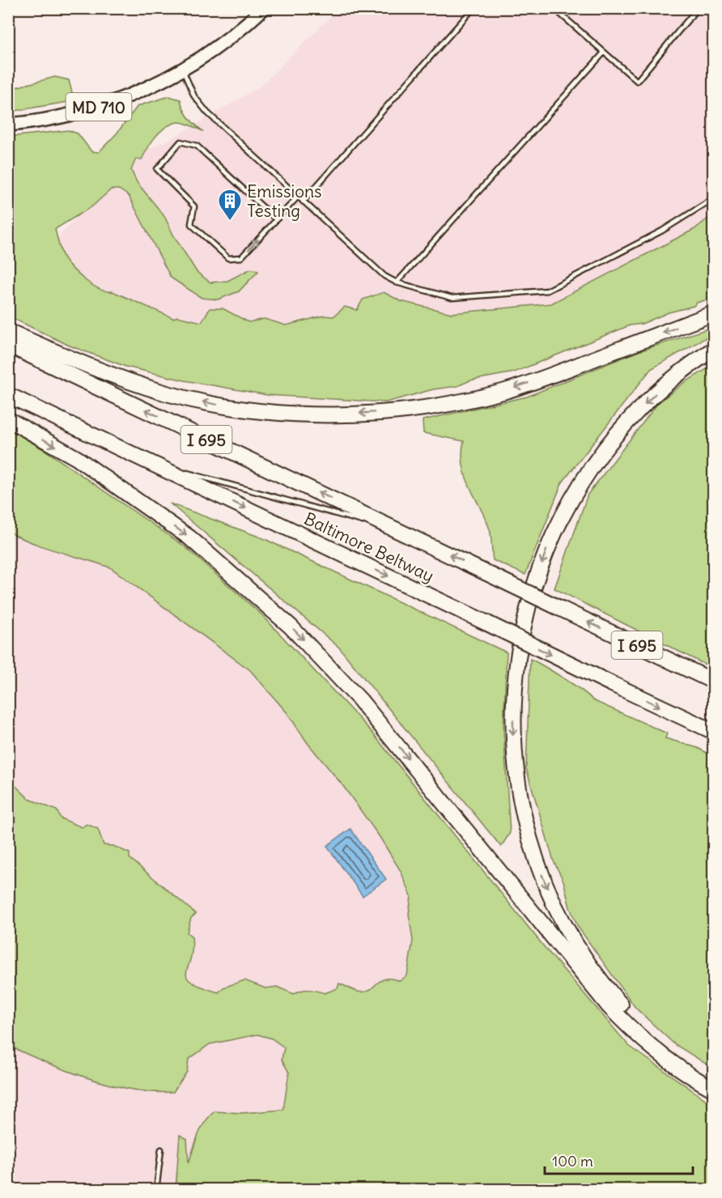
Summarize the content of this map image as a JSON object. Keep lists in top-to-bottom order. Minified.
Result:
{"streets":{"highway":["I 695","Baltimore Beltway"],"main road":["MD 710"]},"places":{"building":["Emissions Testing"]},"scale_bar":"100 m"}
